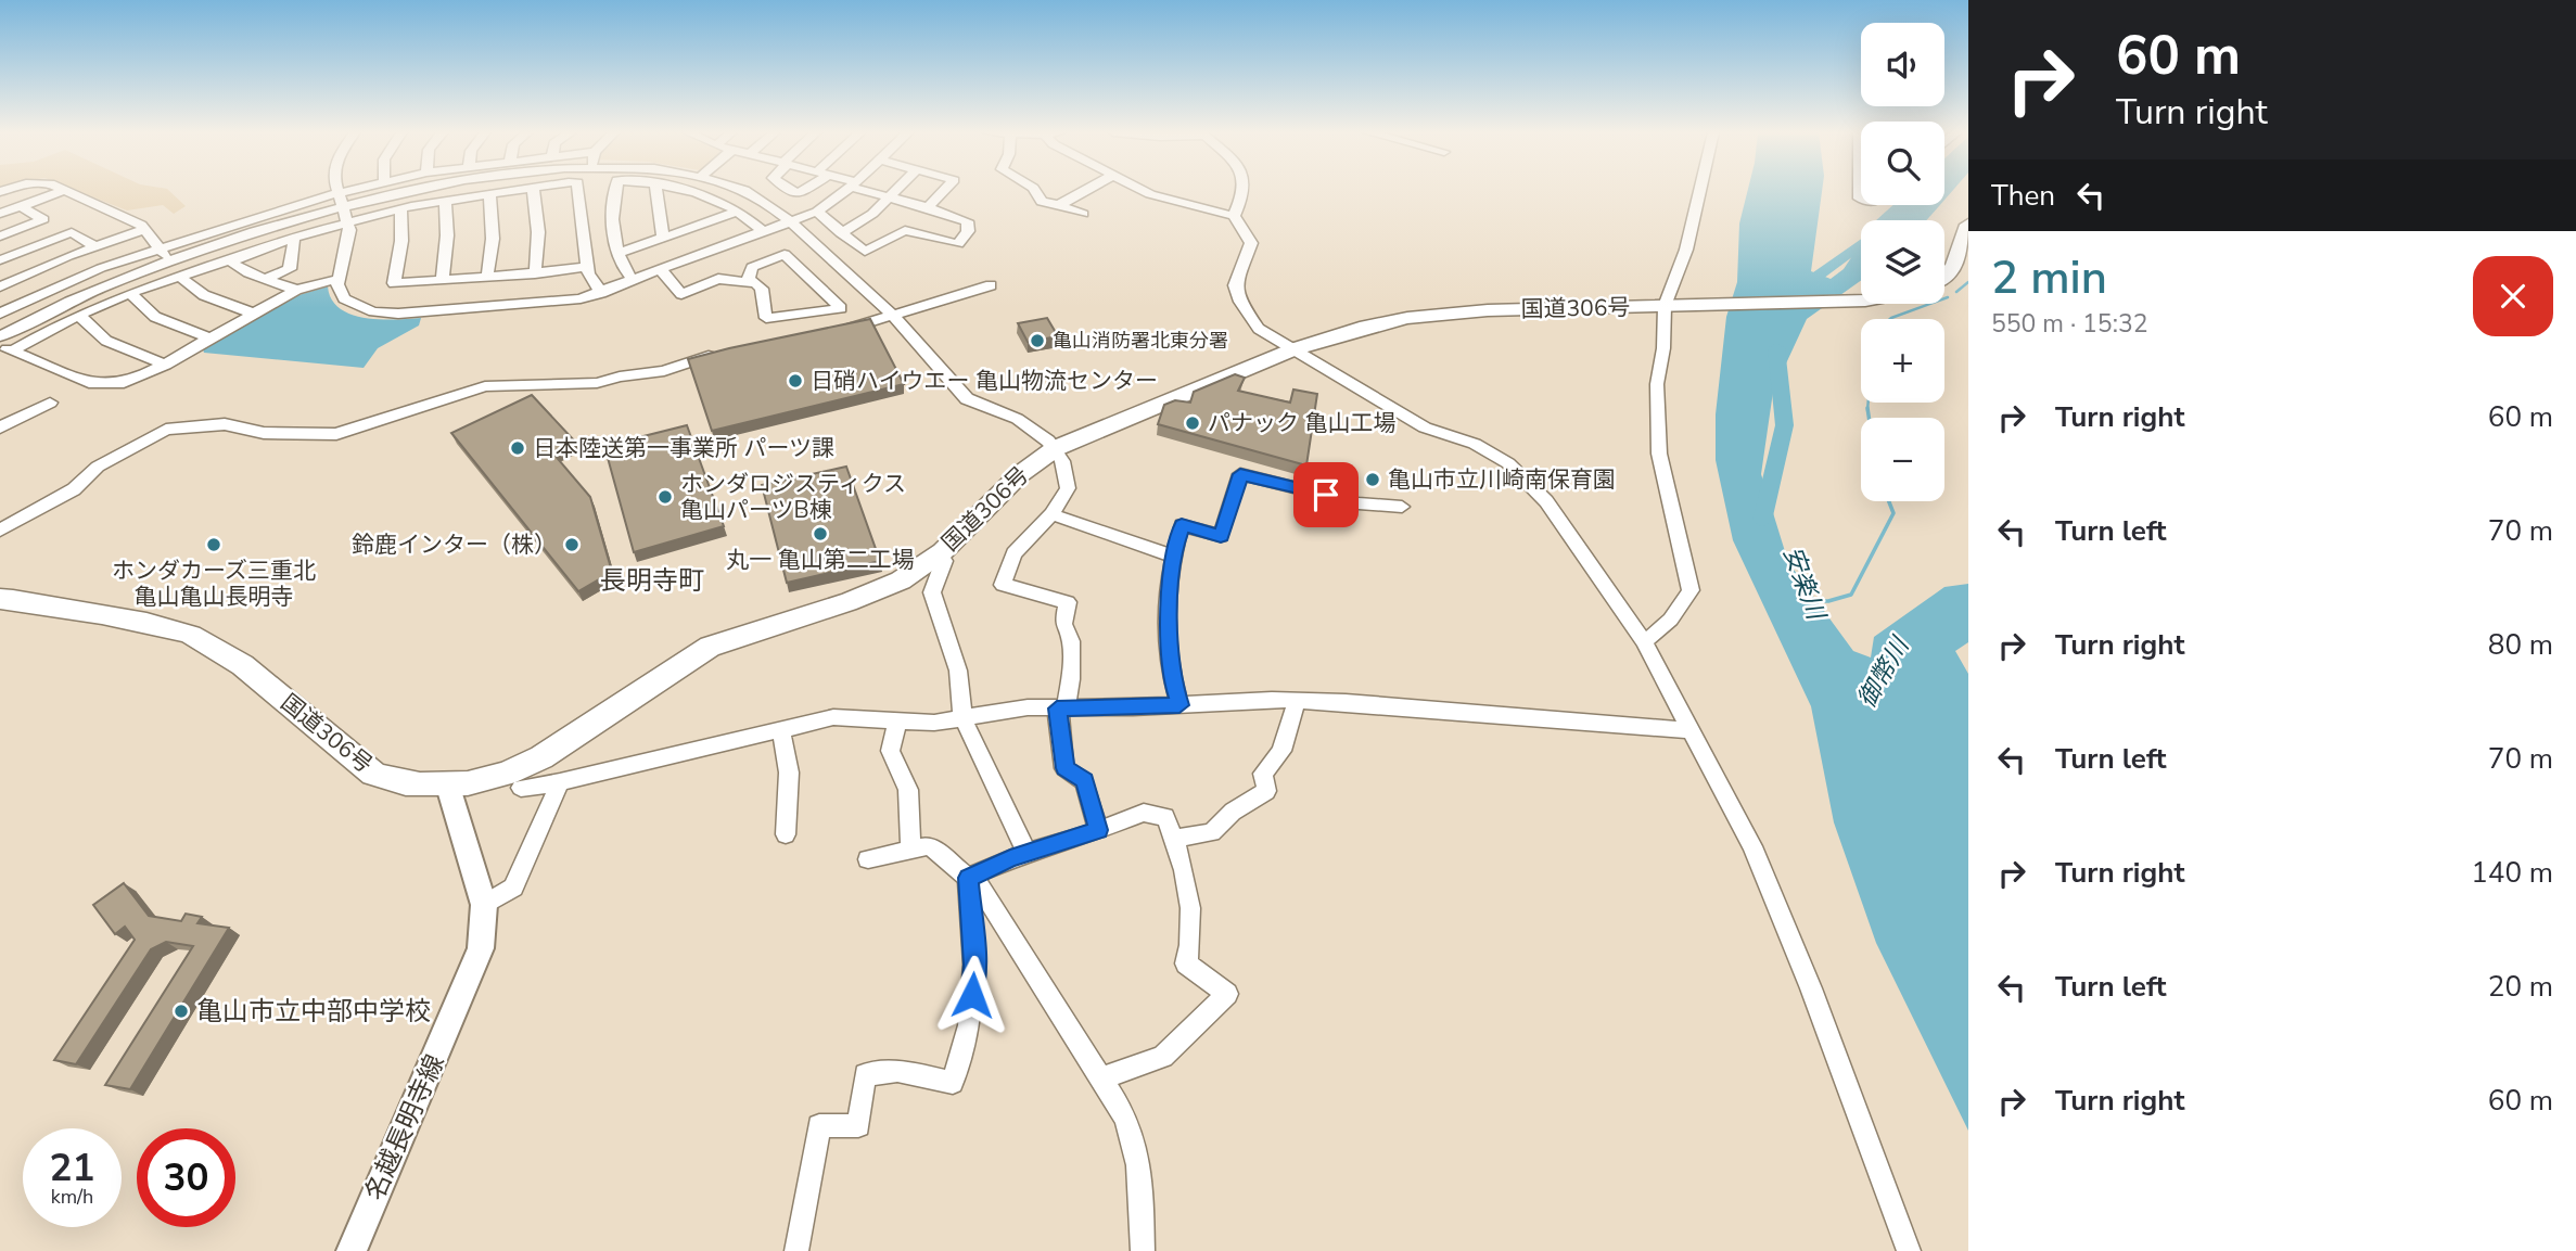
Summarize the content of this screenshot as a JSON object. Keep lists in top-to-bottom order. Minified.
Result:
{"streets":{"highway":["国道306号"],"main road":["名越長明寺線"]},"crossings":[["国道306号","名越長明寺線"]],"districts":["長明寺町"],"water":["安楽川","御幣川"],"places":["亀山消防署北東分署","日硝ハイウエー 亀山物流センター","パナック 亀山工場","日本陸送第一事業所 パーツ課","亀山市立川崎南保育園","ホンダロジスティクス 亀山パーツB棟","丸一 亀山第二工場","ホンダカーズ三重北 亀山亀山長明寺","鈴鹿インター（株）","亀山市立中部中学校"],"page":{"turn":["60 m","Turn right"],"map_buttons":["+","−"],"then":"Then","heading":["2 min","550 m · 15:32"],"list":[{"name":"Turn right","value":"60 m"},{"name":"Turn left","value":"70 m"},{"name":"Turn right","value":"80 m"},{"name":"Turn left","value":"70 m"},{"name":"Turn right","value":"140 m"},{"name":"Turn left","value":"20 m"},{"name":"Turn right","value":"60 m"}],"speed":"21 km/h","limit":"30"}}
